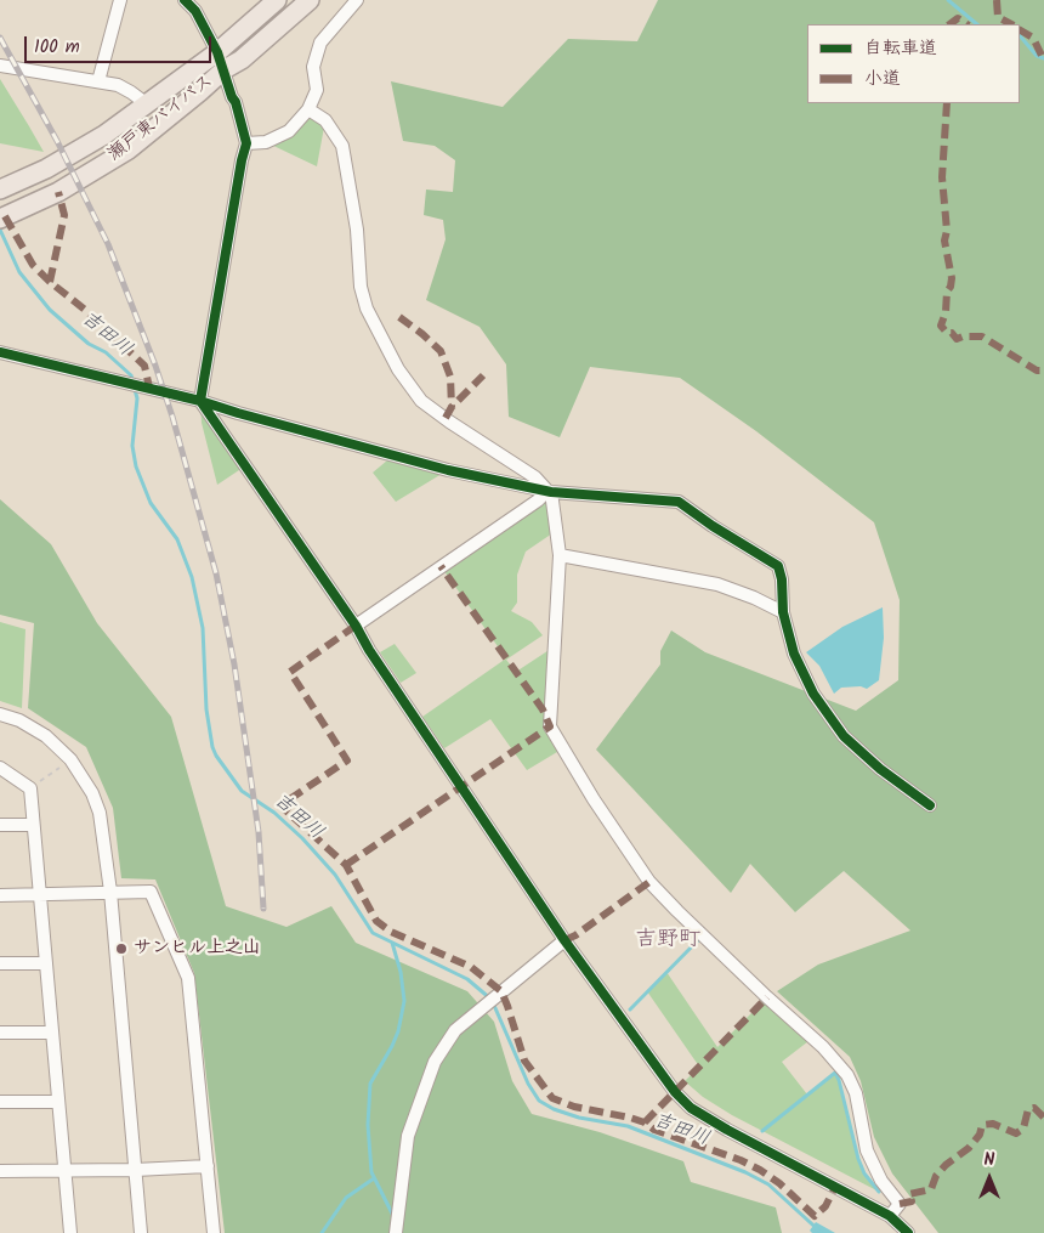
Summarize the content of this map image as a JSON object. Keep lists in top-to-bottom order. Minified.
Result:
{"streets":{"highway":["瀬戸東バイパス"]},"districts":["吉野町"],"water":["吉田川"],"places":["サンヒル上之山"],"legend":["自転車道","小道"],"scale_bar":"100 m","north":"top"}
